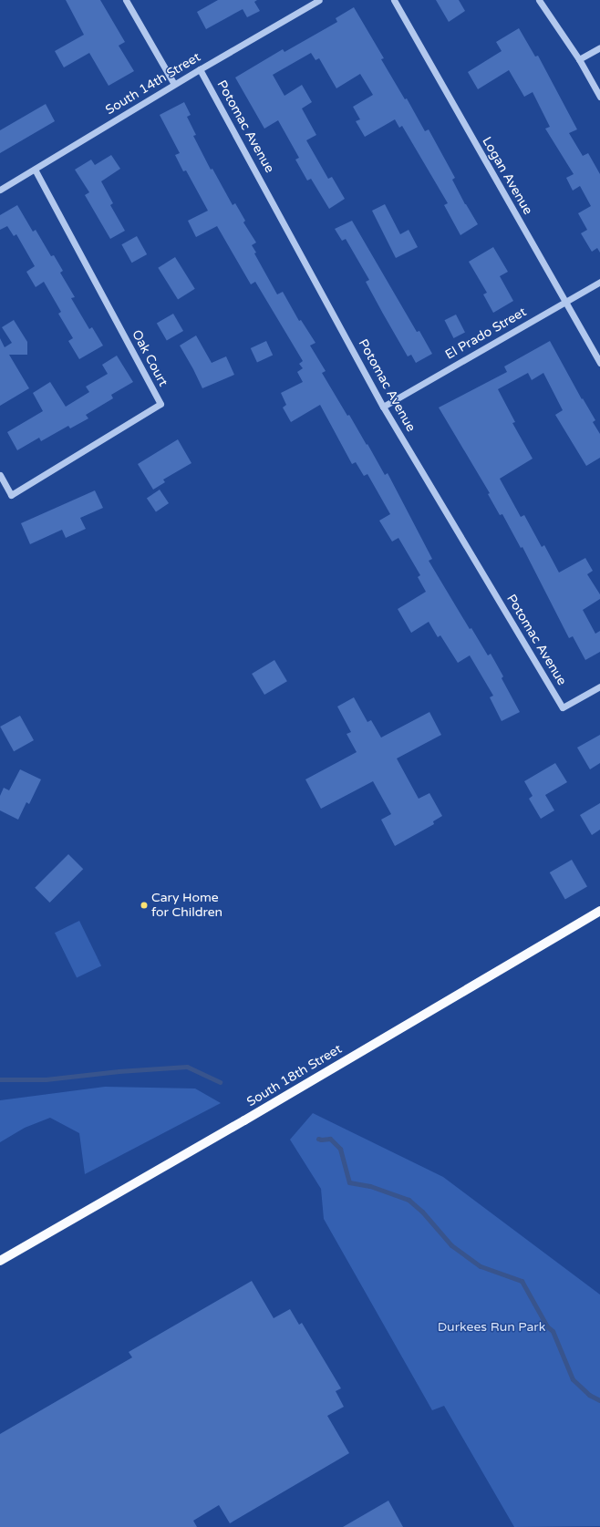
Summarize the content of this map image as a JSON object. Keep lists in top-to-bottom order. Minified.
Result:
{"streets":{"main road":["South 18th Street"],"street":["South 14th Street","Potomac Avenue","Logan Avenue","El Prado Street","Oak Court"]},"crossings":[["South 14th Street","Potomac Avenue"],["South 14th Street","Oak Court"],["Potomac Avenue","El Prado Street"],["Logan Avenue","El Prado Street"]],"parks":["Durkees Run Park"],"places":["Cary Home for Children"]}
